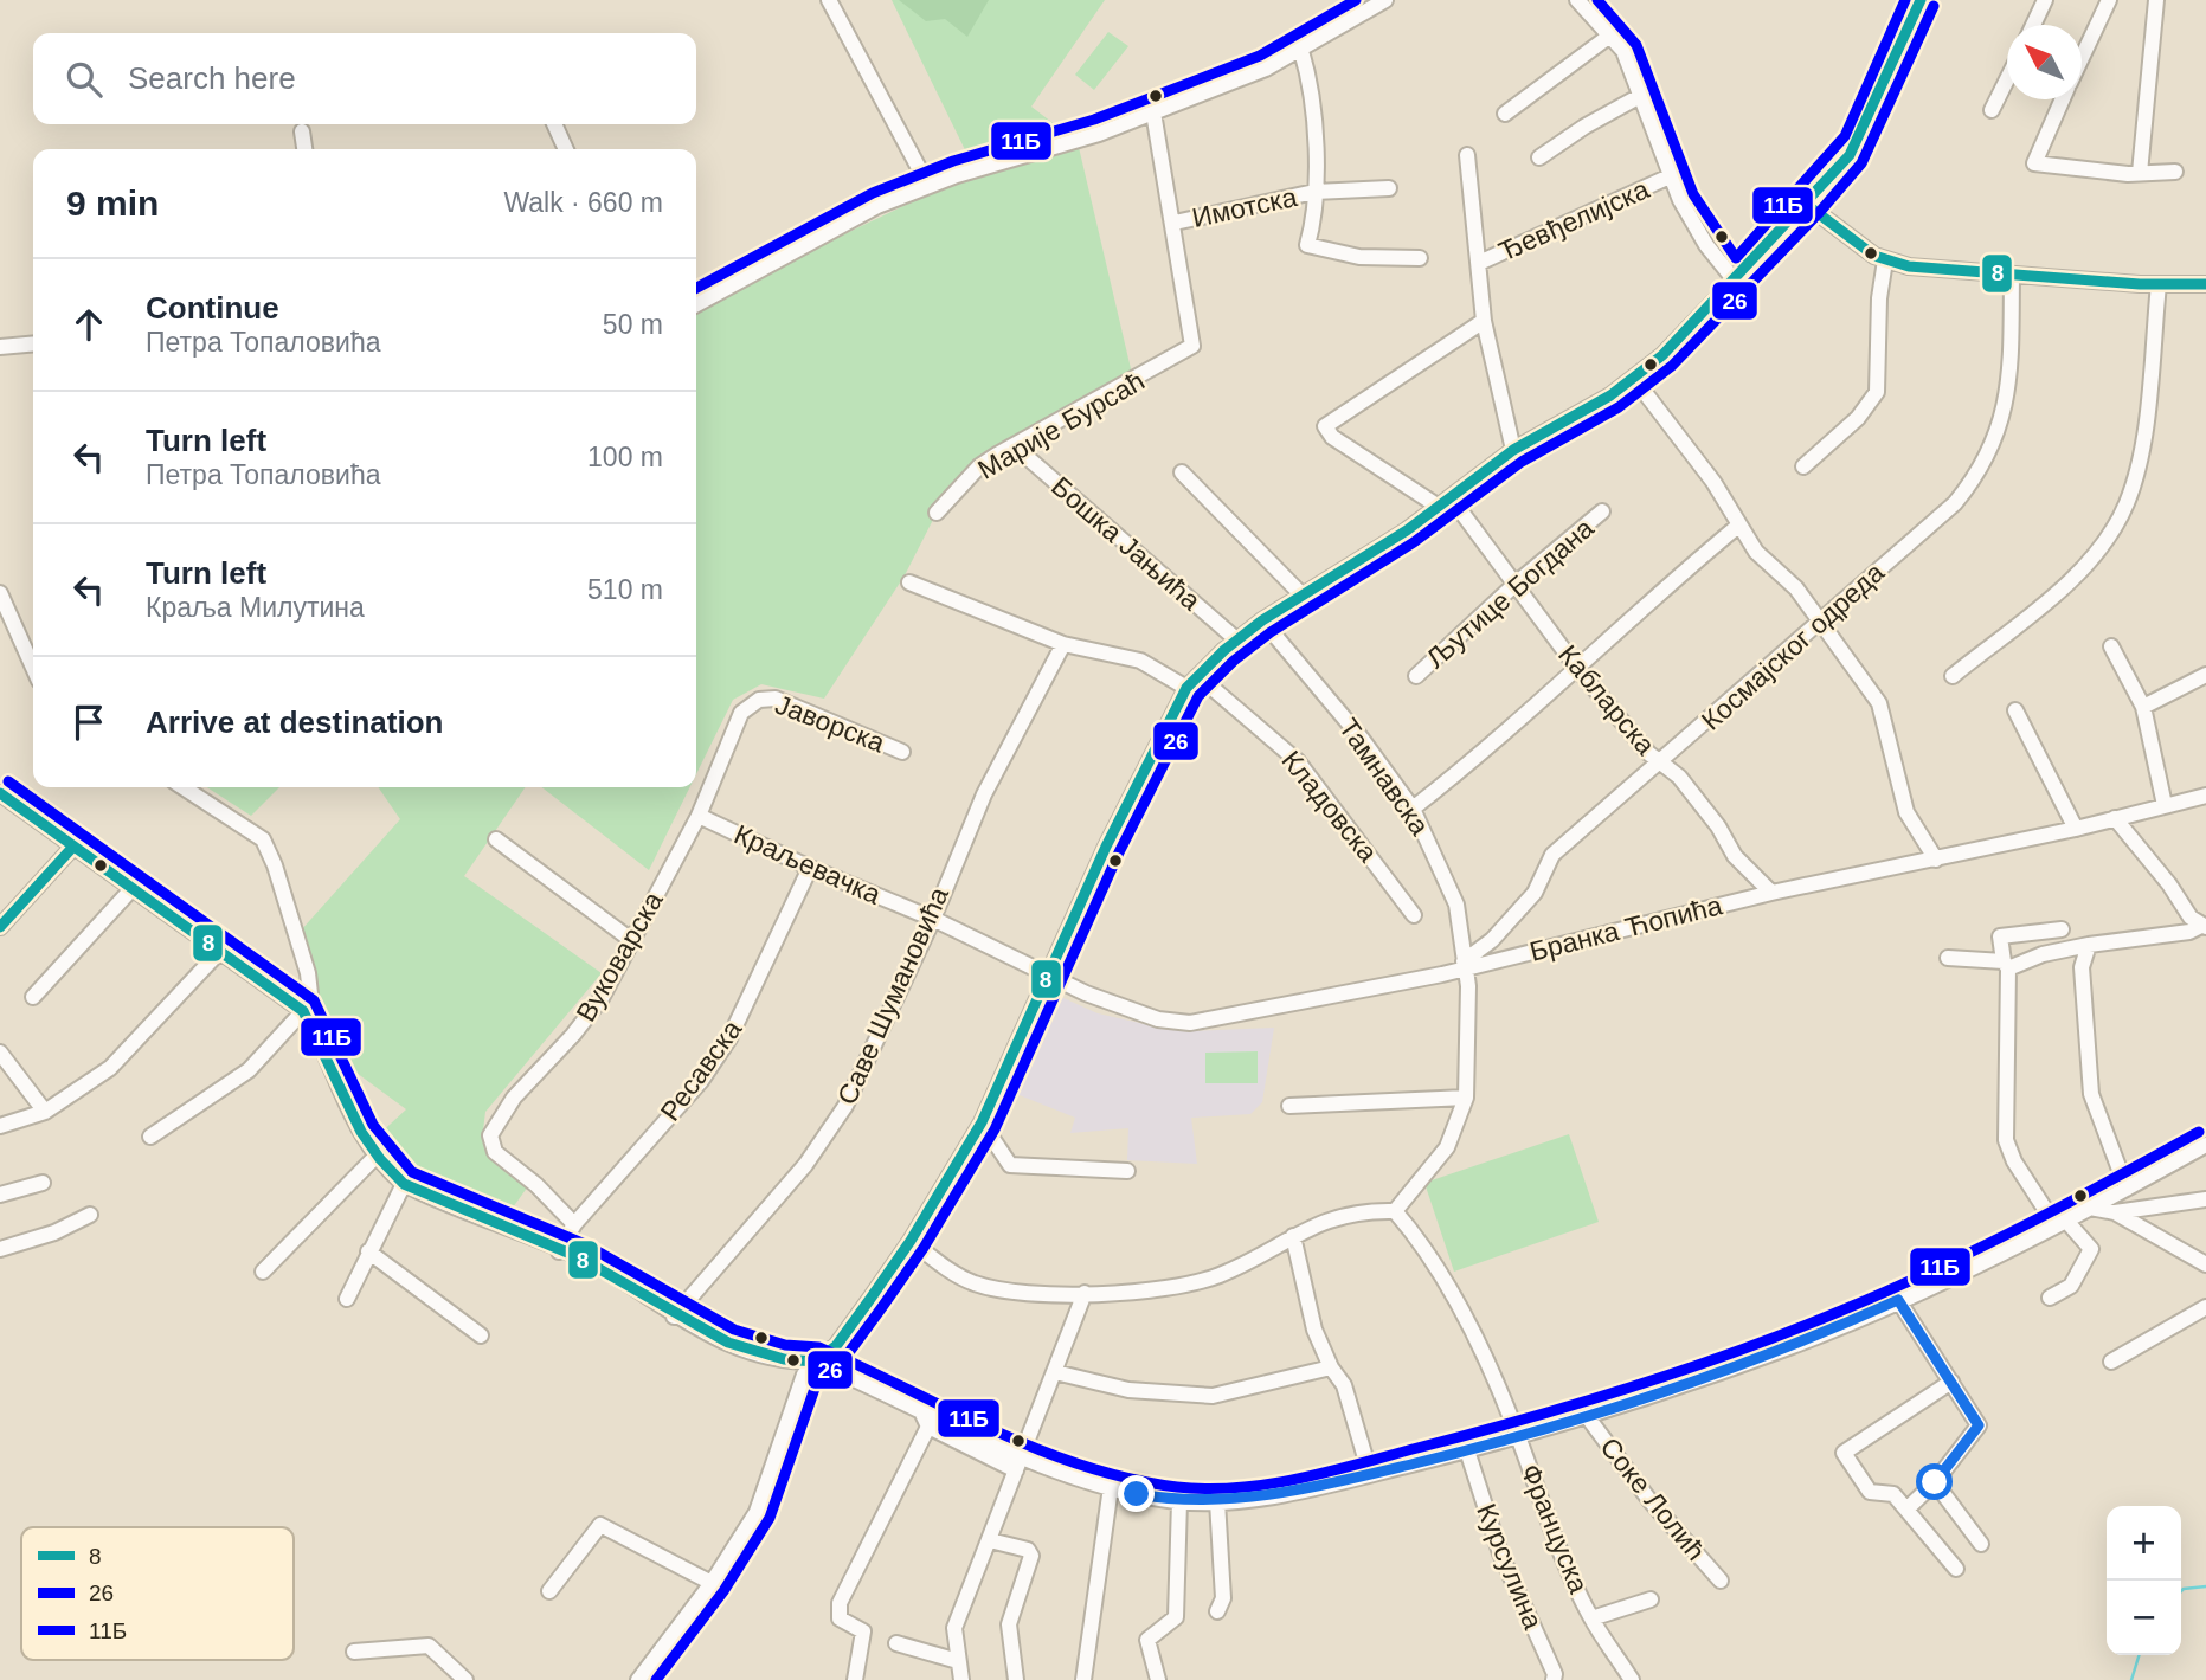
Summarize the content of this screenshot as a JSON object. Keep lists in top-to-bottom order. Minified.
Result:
{"streets":{"street":["Имотска","Ђевђелијска","Марије Бурсаћ","Бошка Јањића","Љутице Богдана","Космајског одреда","Кабларска","Јаворска","Тамнавска","Кладовска","Краљевачка","Бранка Ћопића","Вуковарска","Саве Шумановића","Ресавска","Соке Лолић","Француска","Курсулина"]},"crossings":[["Имотска","Марије Бурсаћ"],["Марије Бурсаћ","Бошка Јањића"],["Љутице Богдана","Кабларска"],["Космајског одреда","Кабларска"],["Космајског одреда","Тамнавска"],["Космајског одреда","Бранка Ћопића"],["Кабларска","Бранка Ћопића"],["Јаворска","Вуковарска"],["Тамнавска","Бранка Ћопића"],["Тамнавска","Француска"],["Кладовска","Саве Шумановића"],["Краљевачка","Бранка Ћопића"],["Краљевачка","Вуковарска"],["Краљевачка","Саве Шумановића"],["Краљевачка","Ресавска"],["Вуковарска","Ресавска"]],"lines":["transit line 8","transit line 11Б","transit line 26"],"legend":["8","26","11Б"],"north":"top left","page":{"search":"Search here","heading":["9 min","Walk · 660 m"],"list":[["Continue","Петра Топаловића","50 m"],["Turn left","Петра Топаловића","100 m"],["Turn left","Краља Милутина","510 m"],"Arrive at destination"],"map_buttons":["+","−"]}}
